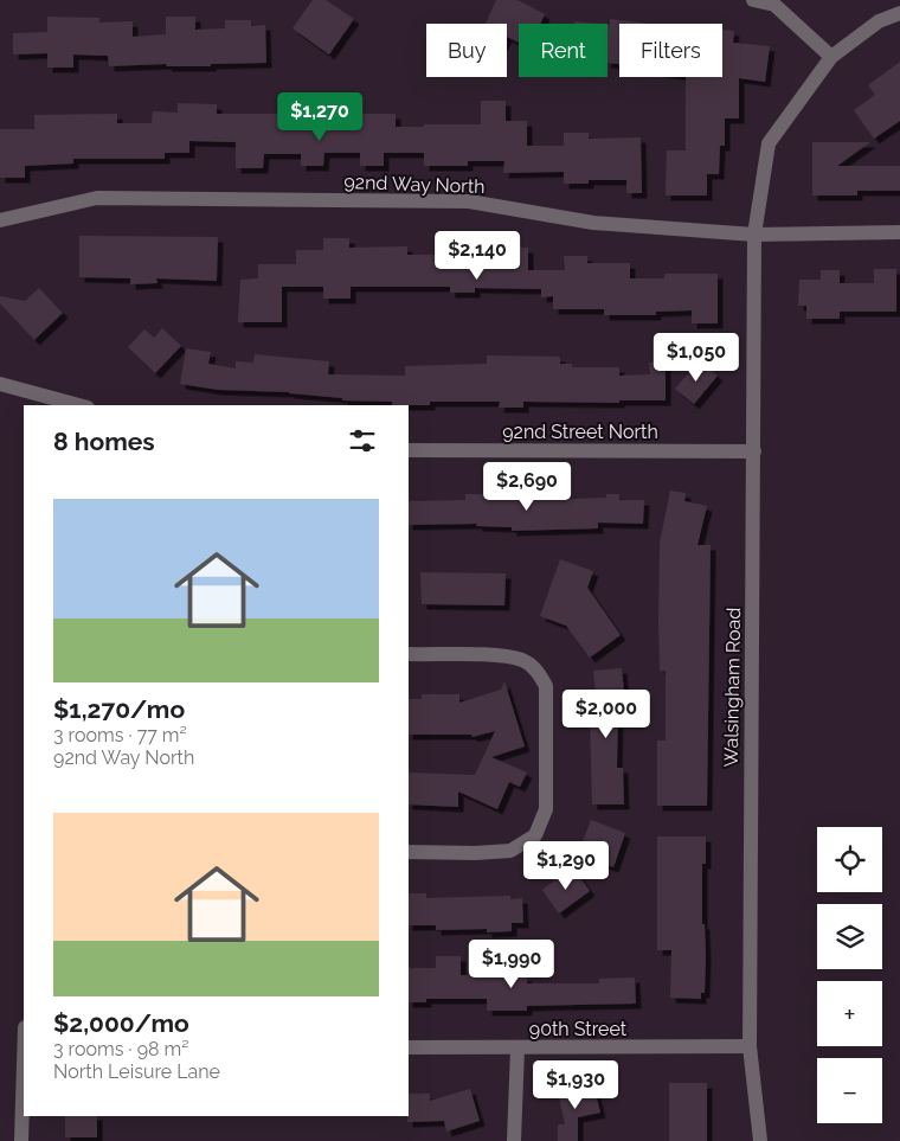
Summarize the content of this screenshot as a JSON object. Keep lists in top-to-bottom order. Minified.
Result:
{"streets":{"street":["92nd Way North","92nd Street North","Walsingham Road","90th Street"]},"crossings":[["92nd Way North","Walsingham Road"],["92nd Street North","Walsingham Road"],["Walsingham Road","90th Street"]],"page":{"chip":["Buy","Rent","Filters"],"price":["$1,270","$2,140","$1,050","$2,690","$2,000","$1,290","$1,990","$1,930"],"heading":"8 homes","list":[{"name":"$1,270/mo","note":"3 rooms · 77 m² · 92nd Way North"},{"name":"$2,000/mo","note":"3 rooms · 98 m² · North Leisure Lane"}],"map_buttons":["+","−"]}}
